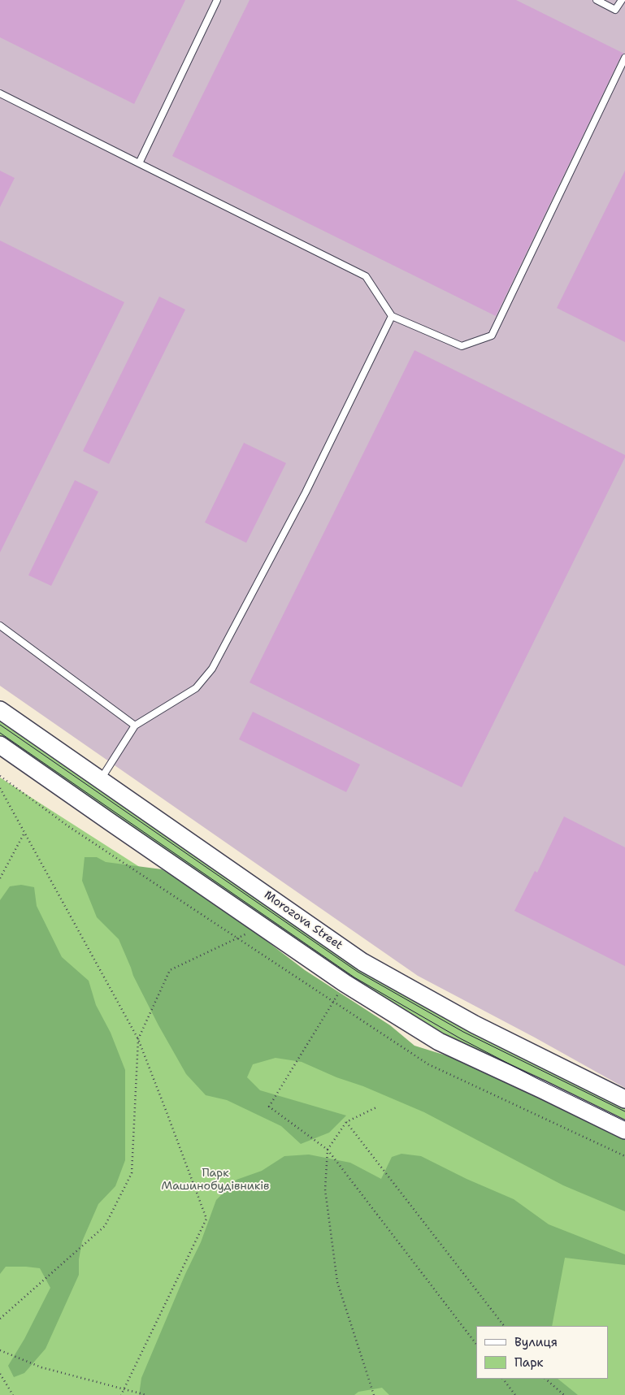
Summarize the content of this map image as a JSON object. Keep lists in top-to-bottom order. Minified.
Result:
{"streets":{"main road":["Morozova Street"]},"parks":["Парк Машинобудівників"],"legend":["Вулиця","Парк"]}
